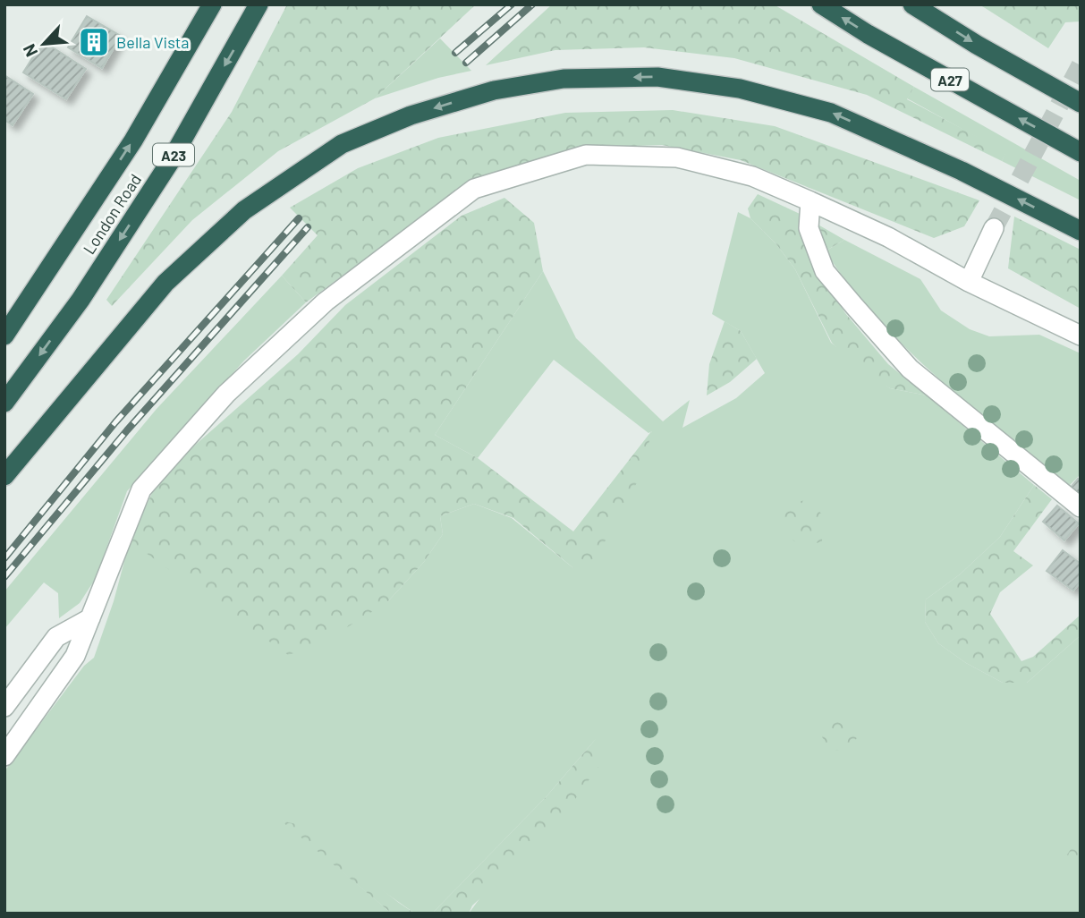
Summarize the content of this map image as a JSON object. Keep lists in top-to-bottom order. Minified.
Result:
{"streets":{"highway":["A27","A23","London Road"]},"places":{"building":["Bella Vista"]},"north":"bottom left"}
